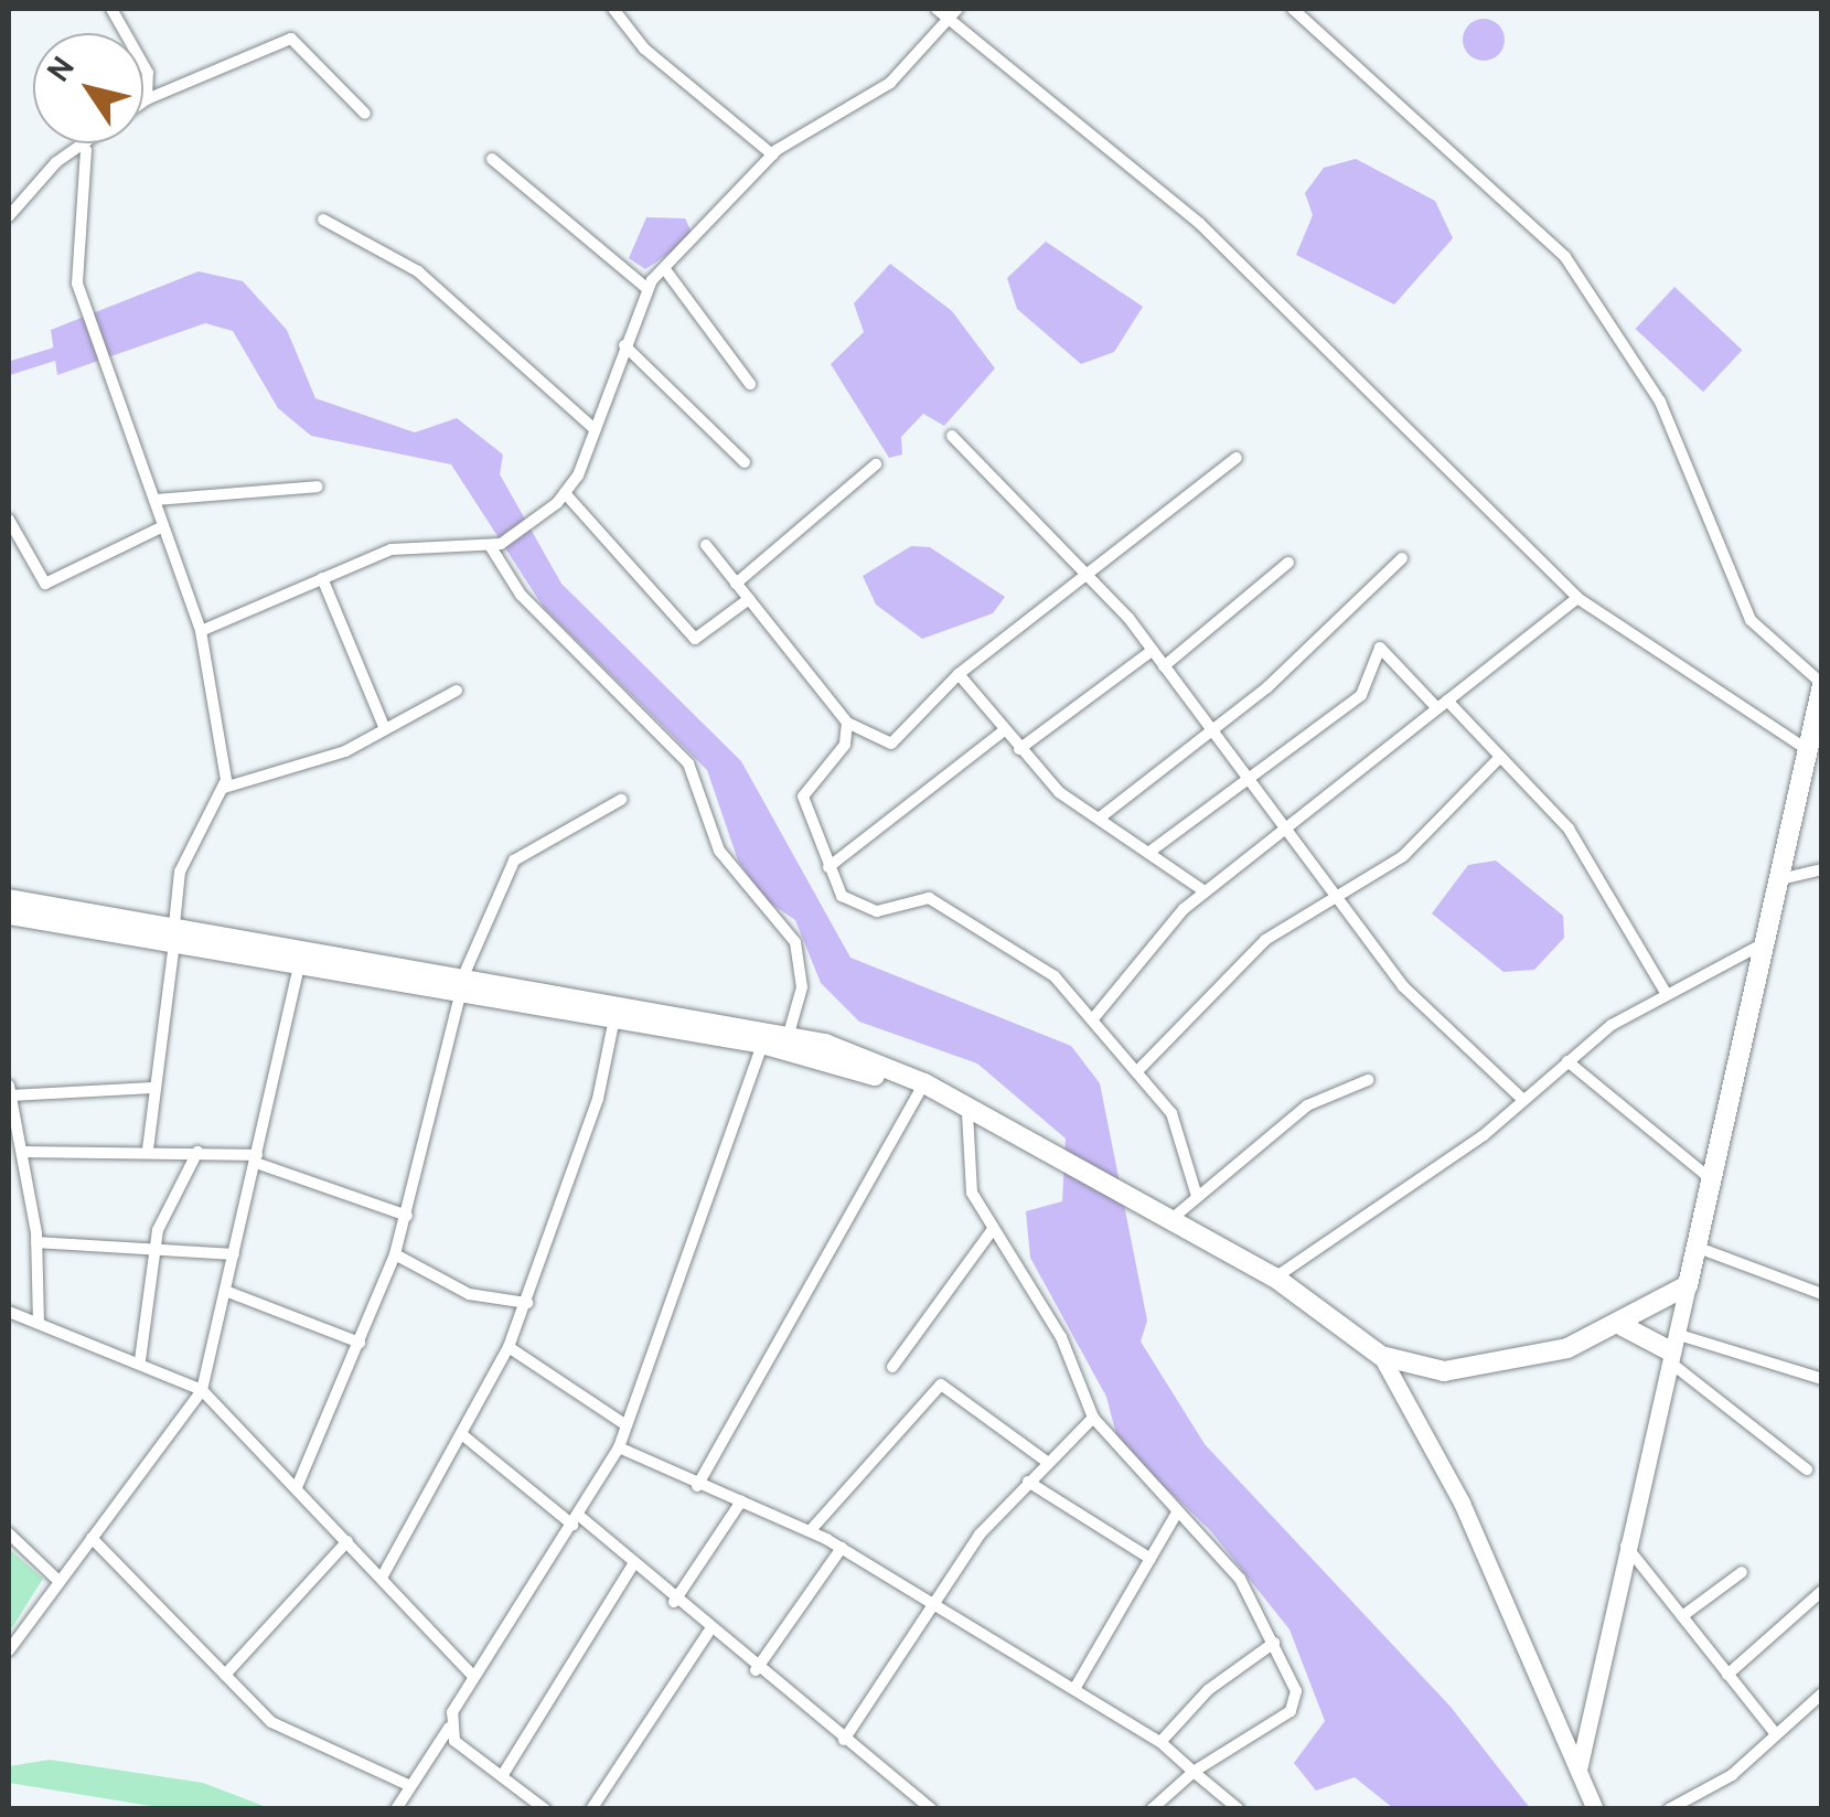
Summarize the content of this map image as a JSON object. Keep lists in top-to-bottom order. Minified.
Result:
{"north":"top left"}
